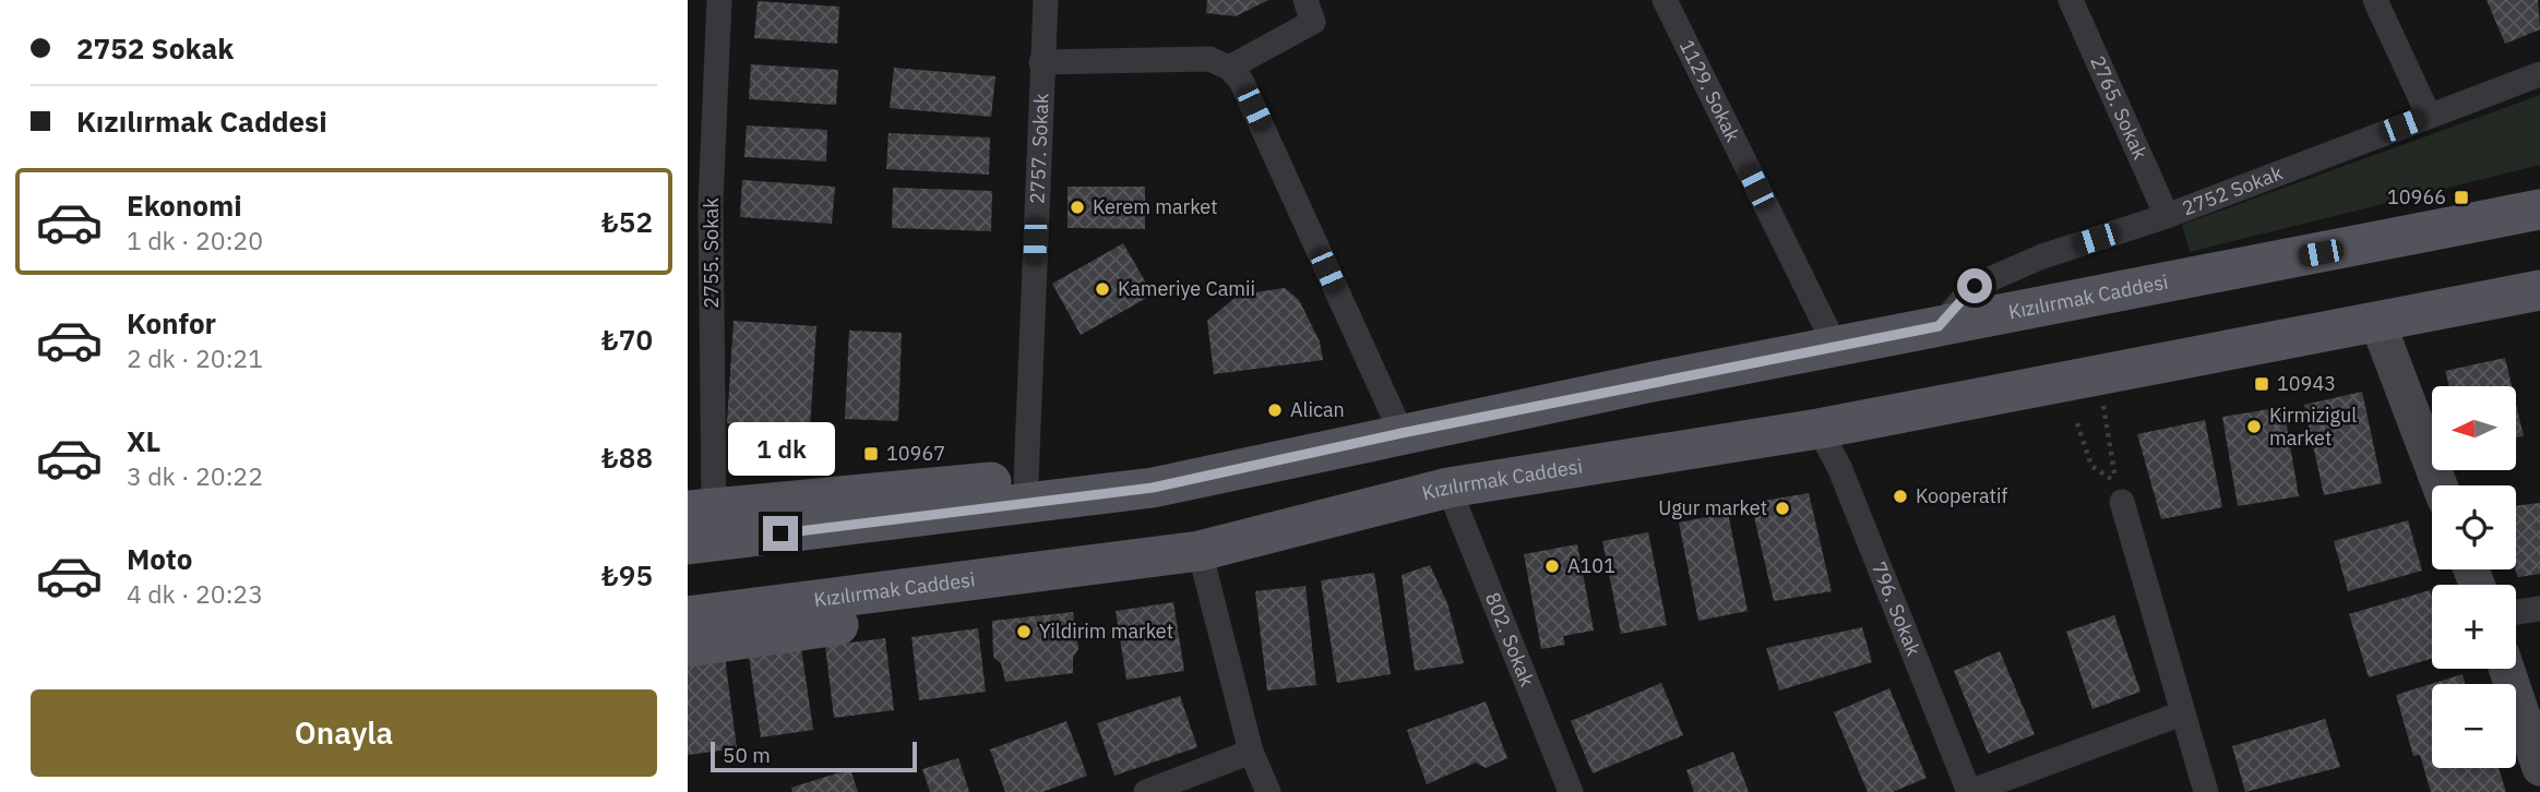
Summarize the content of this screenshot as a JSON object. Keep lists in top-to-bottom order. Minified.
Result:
{"streets":{"main road":["Kızılırmak Caddesi"],"street":["1129. Sokak","2765. Sokak","2757. Sokak","2752 Sokak","2755. Sokak","796. Sokak","802. Sokak"]},"crossings":[["1129. Sokak","Kızılırmak Caddesi"],["2765. Sokak","2752 Sokak"],["2752 Sokak","Kızılırmak Caddesi"],["Kızılırmak Caddesi","796. Sokak"],["Kızılırmak Caddesi","802. Sokak"]],"places":{"transit":["10966","10943","10967"],"other":["Kerem market","Kameriye Camii","Alican","Kirmizigul market","Kooperatif","Ugur market","A101","Yildirim market"]},"scale_bar":"50 m","north":"left","page":{"banner":["2752 Sokak","Kızılırmak Caddesi"],"list":[{"name":"Ekonomi","note":"1 dk · 20:20","value":"₺52"},{"name":"Konfor","note":"2 dk · 20:21","value":"₺70"},{"name":"XL","note":"3 dk · 20:22","value":"₺88"},{"name":"Moto","note":"4 dk · 20:23","value":"₺95"}],"map_buttons":["+","−"],"bubble":"1 dk","buttons":"Onayla","scale":"50 m"}}
